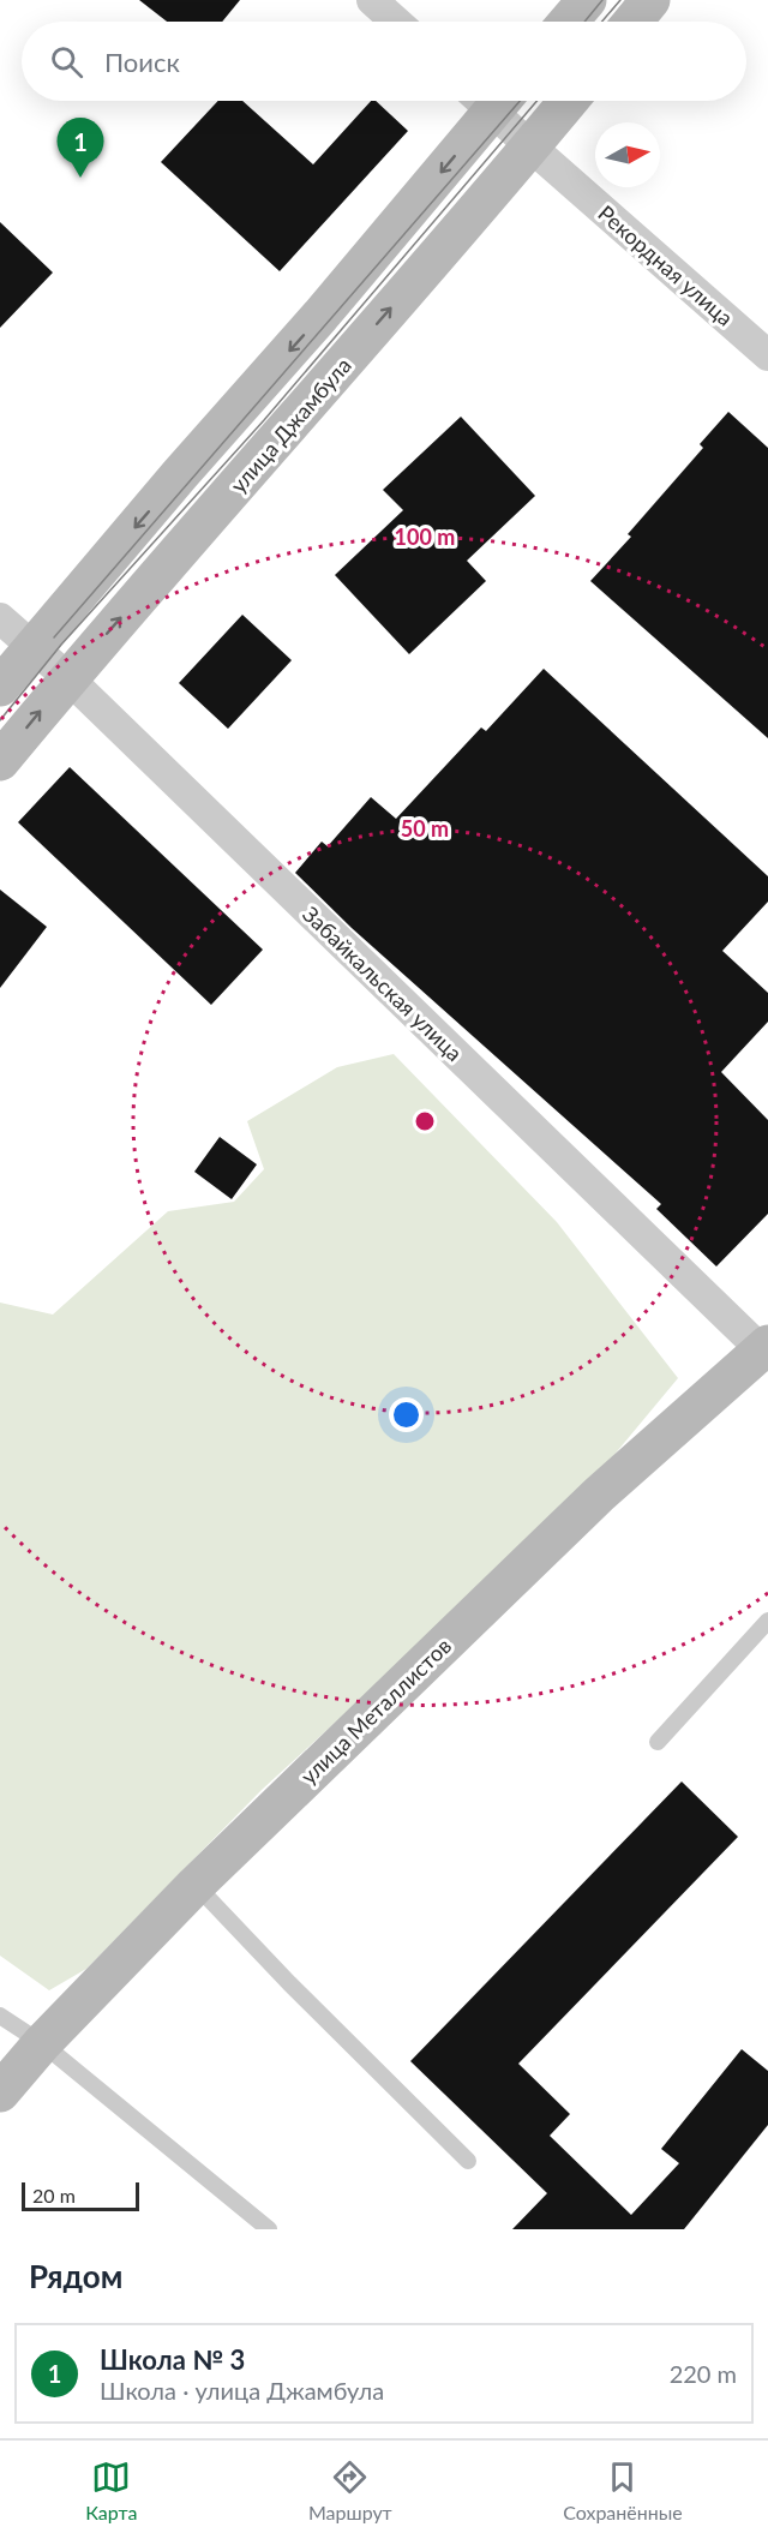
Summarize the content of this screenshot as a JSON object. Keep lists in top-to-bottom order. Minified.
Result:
{"streets":{"street":["Рекордная улица","улица Джамбула","Забайкальская улица","улица Металлистов"]},"crossings":[["Рекордная улица","улица Джамбула"],["улица Джамбула","Забайкальская улица"],["Забайкальская улица","улица Металлистов"]],"scale_bar":"20 m","north":"right","page":{"search":"Поиск","pins":"1","scale":"20 m","heading":"Рядом","list":[{"mark":"1","name":"Школа № 3","note":"Школа · улица Джамбула","value":"220 m"}],"nav":["Карта","Маршрут","Сохранённые"]},"rings":["100 m","50 m"]}
